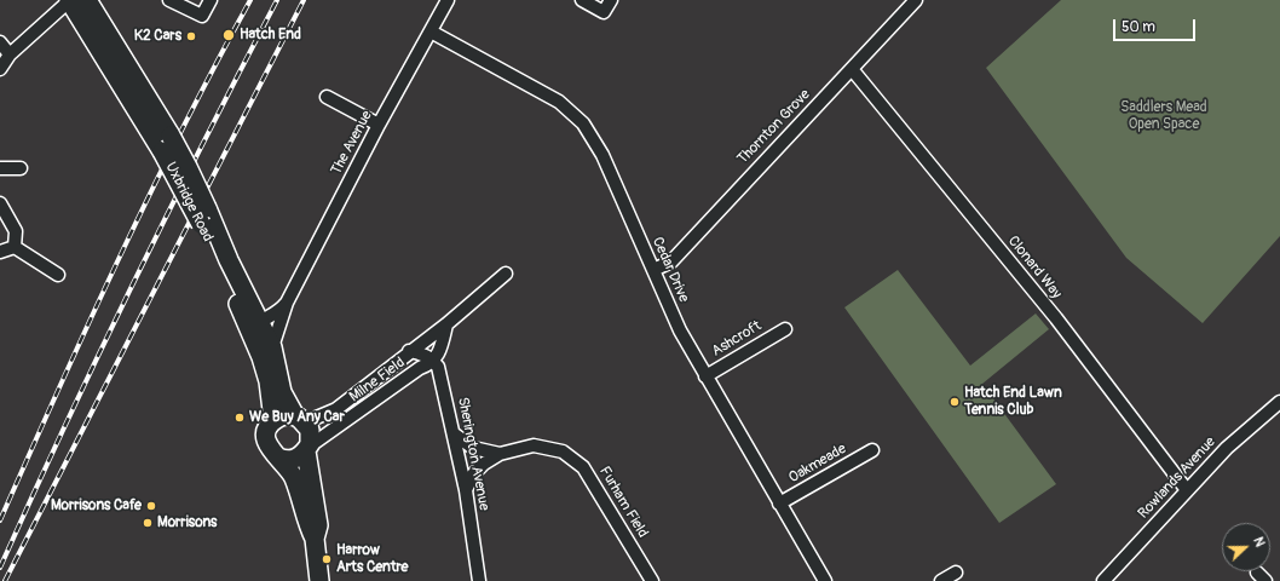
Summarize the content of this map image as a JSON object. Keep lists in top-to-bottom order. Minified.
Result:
{"streets":{"main road":["Uxbridge Road"],"street":["Thornton Grove","The Avenue","Clonard Way","Cedar Drive","Ashcroft","Milne Field","Sherington Avenue","Oakmeade","Rowlands Avenue","Furham Field"]},"crossings":[["Thornton Grove","Clonard Way"],["Thornton Grove","Cedar Drive"],["The Avenue","Uxbridge Road"],["The Avenue","Cedar Drive"],["Uxbridge Road","Milne Field"],["Clonard Way","Rowlands Avenue"],["Cedar Drive","Ashcroft"],["Cedar Drive","Oakmeade"],["Milne Field","Sherington Avenue"],["Sherington Avenue","Furham Field"]],"parks":["Saddlers Mead Open Space"],"places":["Hatch End","K2 Cars","Hatch End Lawn Tennis Club","We Buy Any Car","Morrisons Cafe","Morrisons","Harrow Arts Centre"],"scale_bar":"50 m","north":"right"}
